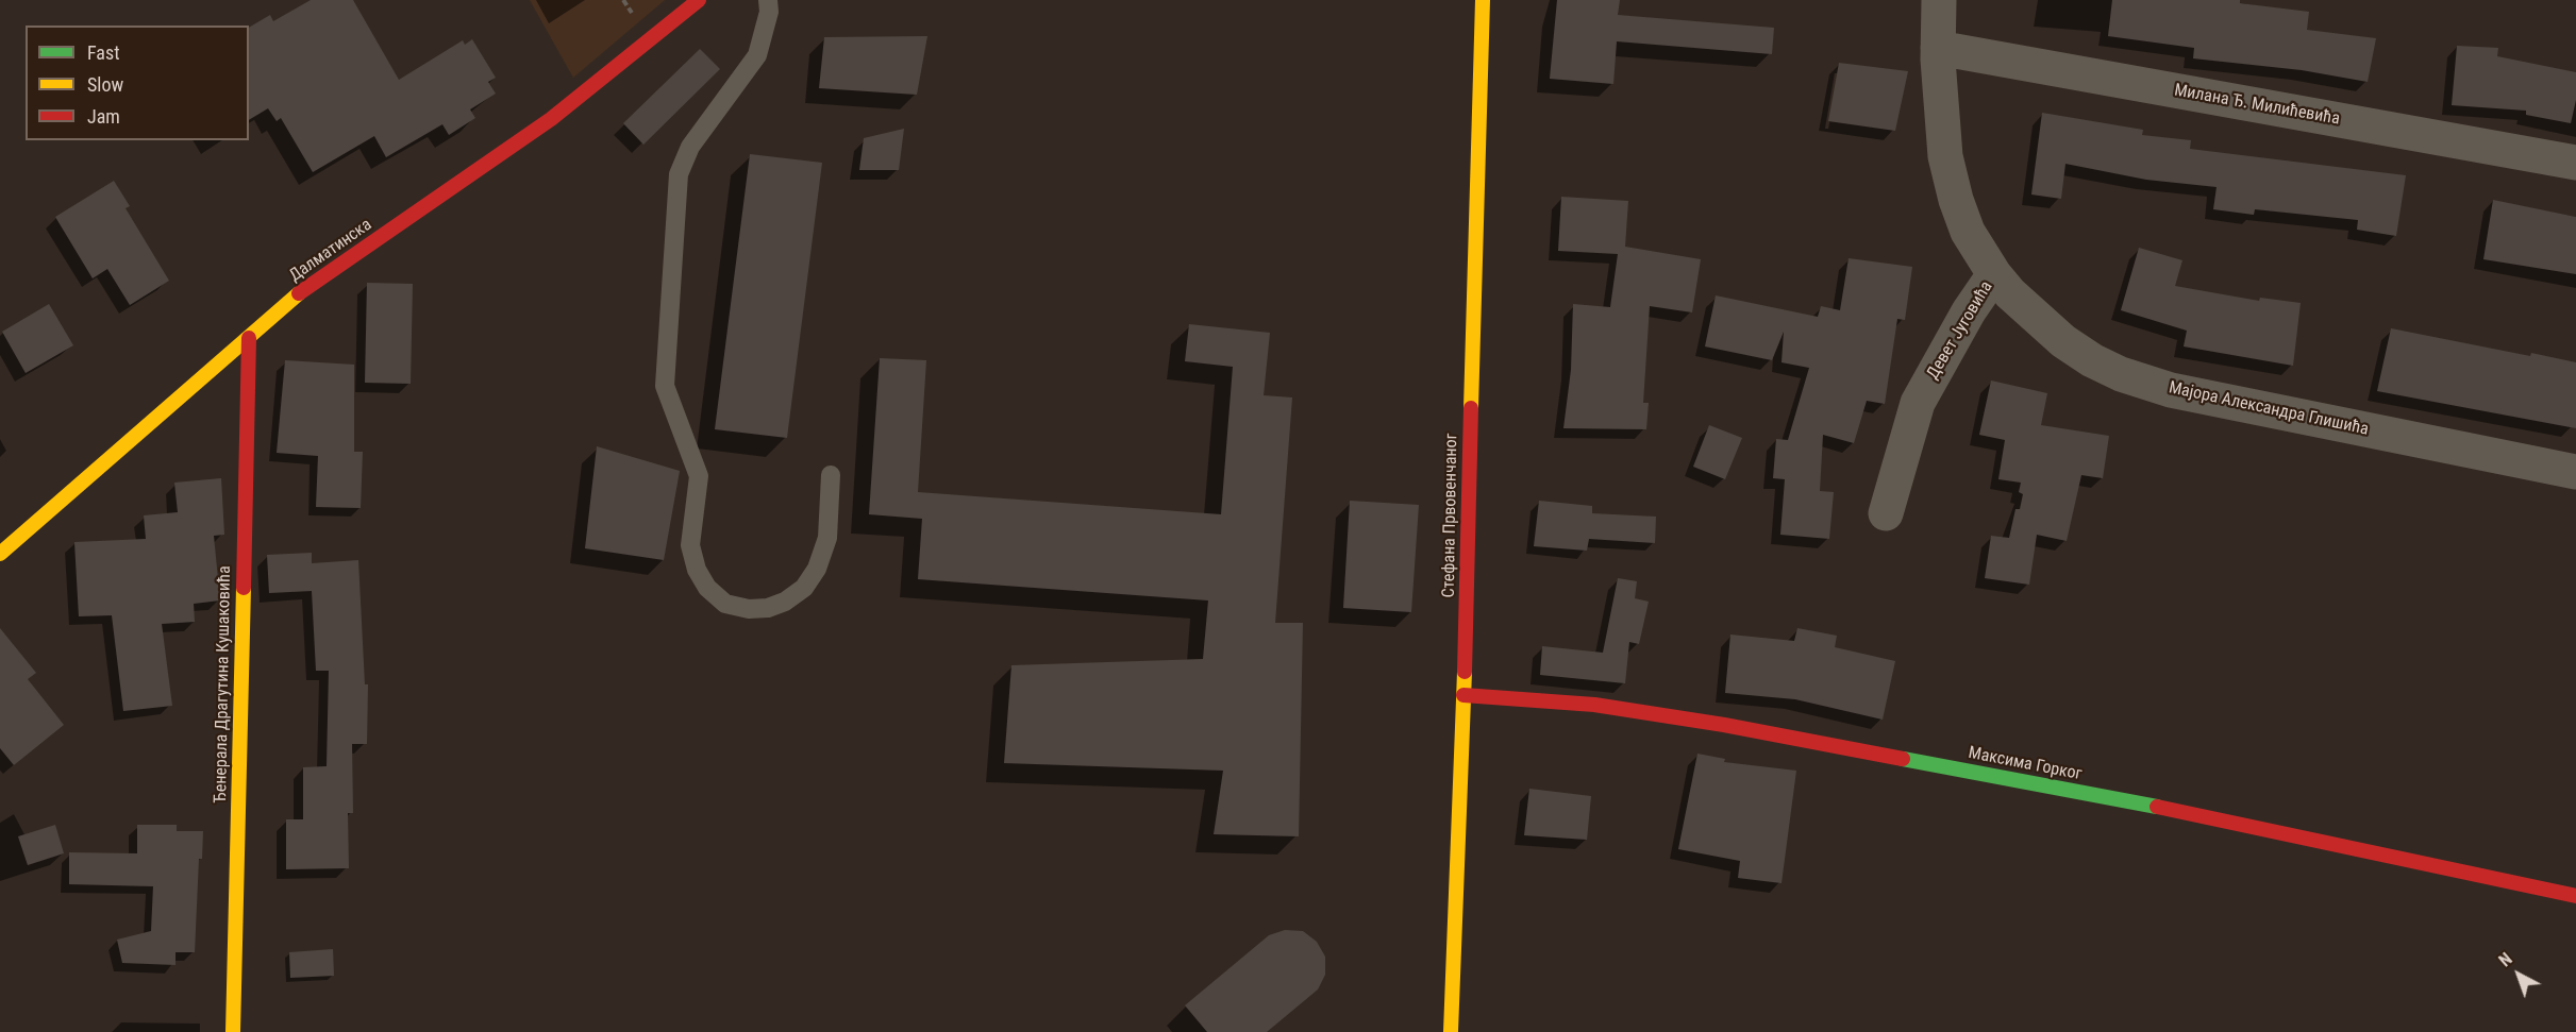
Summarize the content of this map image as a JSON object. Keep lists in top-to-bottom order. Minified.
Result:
{"streets":{"street":["Милана Ђ. Милићевића","Далматинска","Девет Југовића","Мајора Александра Глишића","Стефана Првовенчаног","Ђенерала Драгутина Кушаковића","Максима Горког"]},"crossings":[["Милана Ђ. Милићевића","Девет Југовића"],["Далматинска","Ђенерала Драгутина Кушаковића"],["Девет Југовића","Мајора Александра Глишића"],["Стефана Првовенчаног","Максима Горког"]],"legend":["Fast","Slow","Jam"],"north":"top left"}
